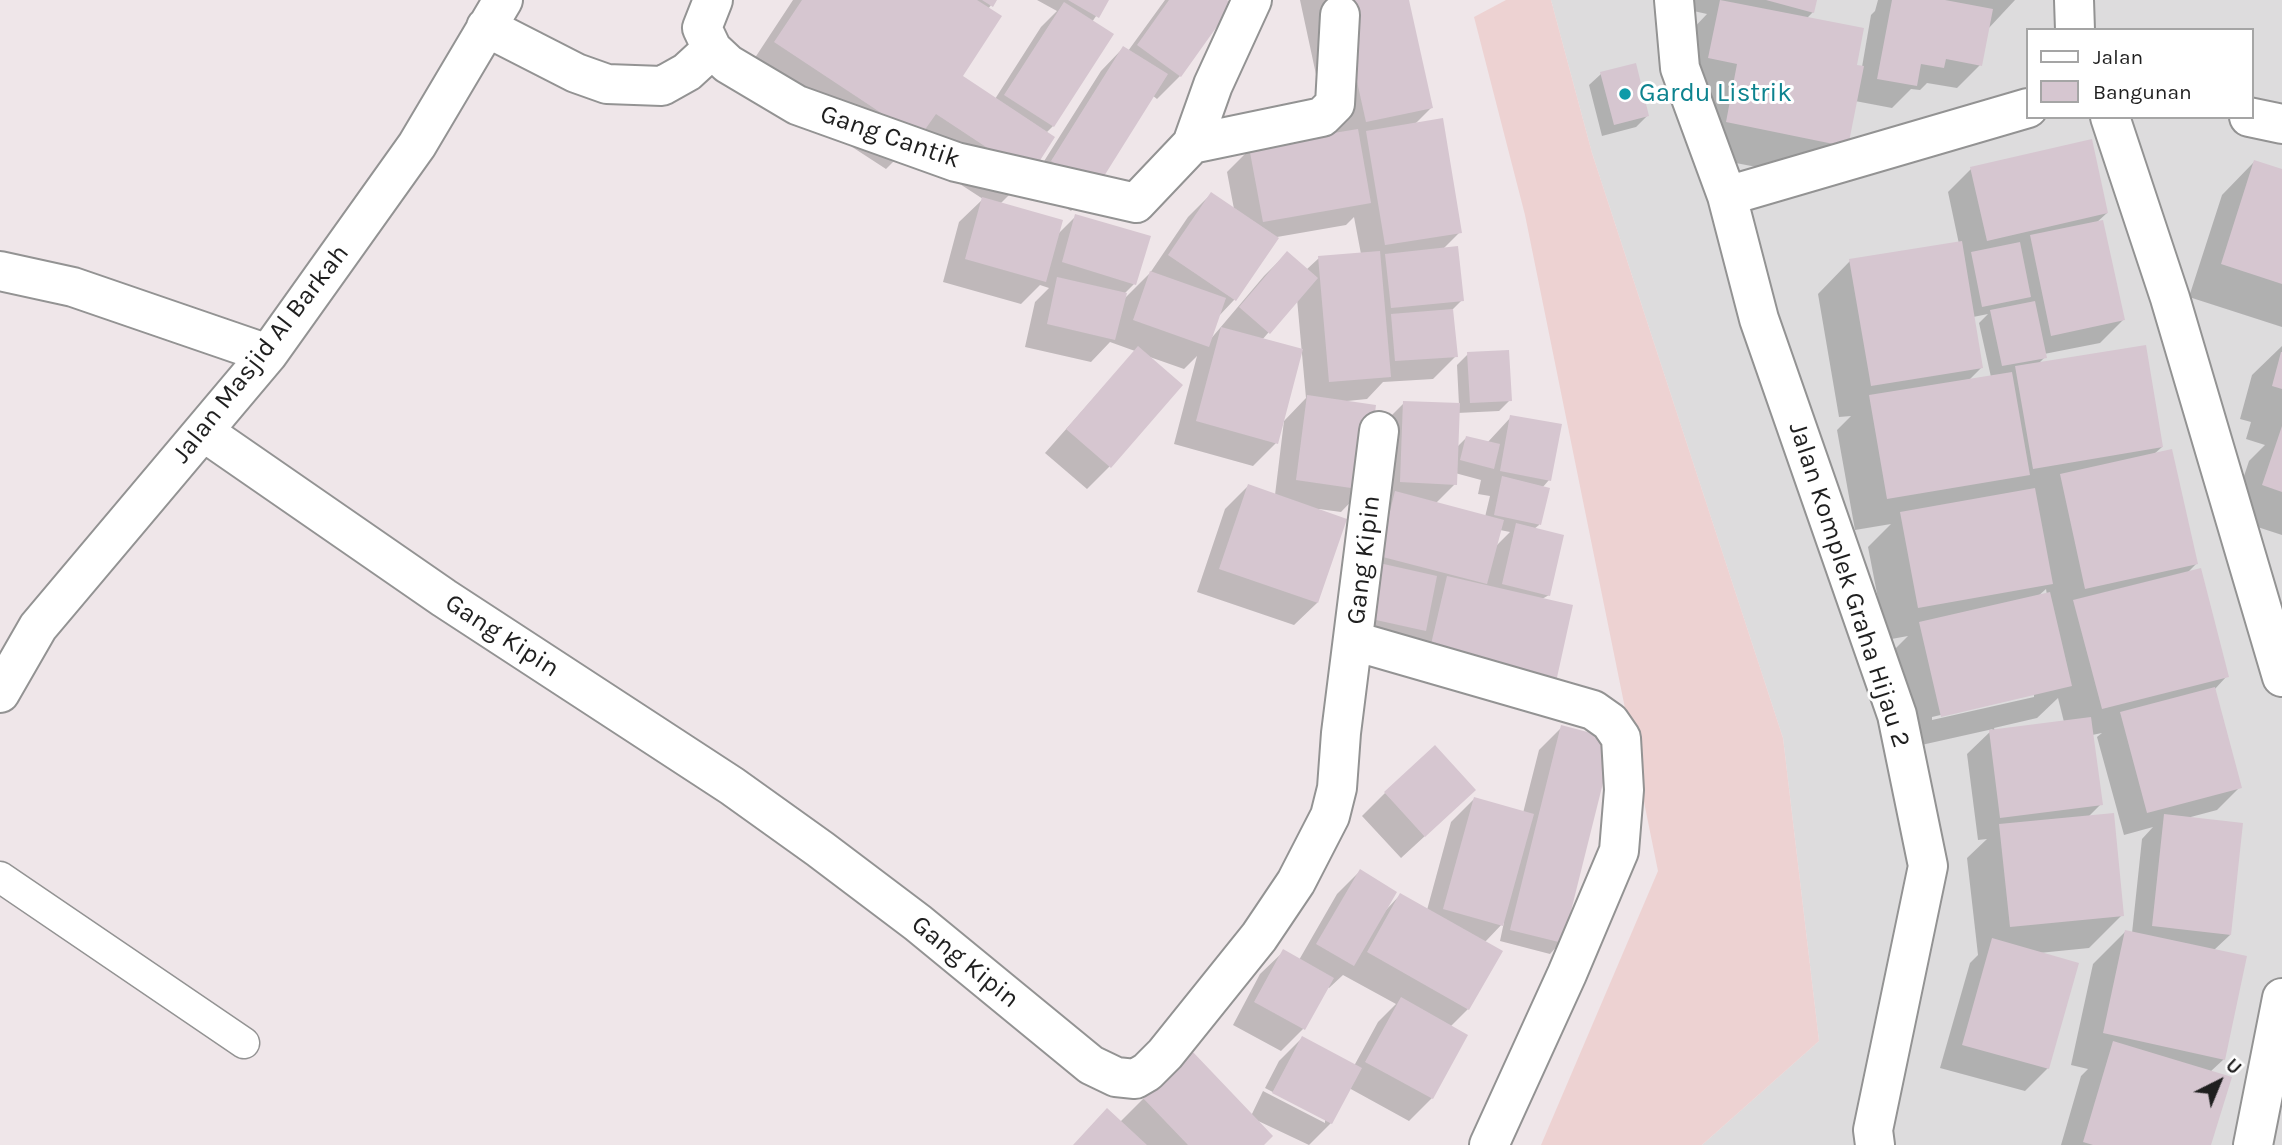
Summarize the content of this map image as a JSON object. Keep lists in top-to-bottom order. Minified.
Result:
{"streets":{"street":["Gang Cantik","Jalan Masjid Al Barkah","Gang Kipin","Jalan Komplek Graha Hijau 2"]},"crossings":[["Jalan Masjid Al Barkah","Gang Kipin"]],"places":["Gardu Listrik"],"legend":["Jalan","Bangunan"],"north":"top right"}
